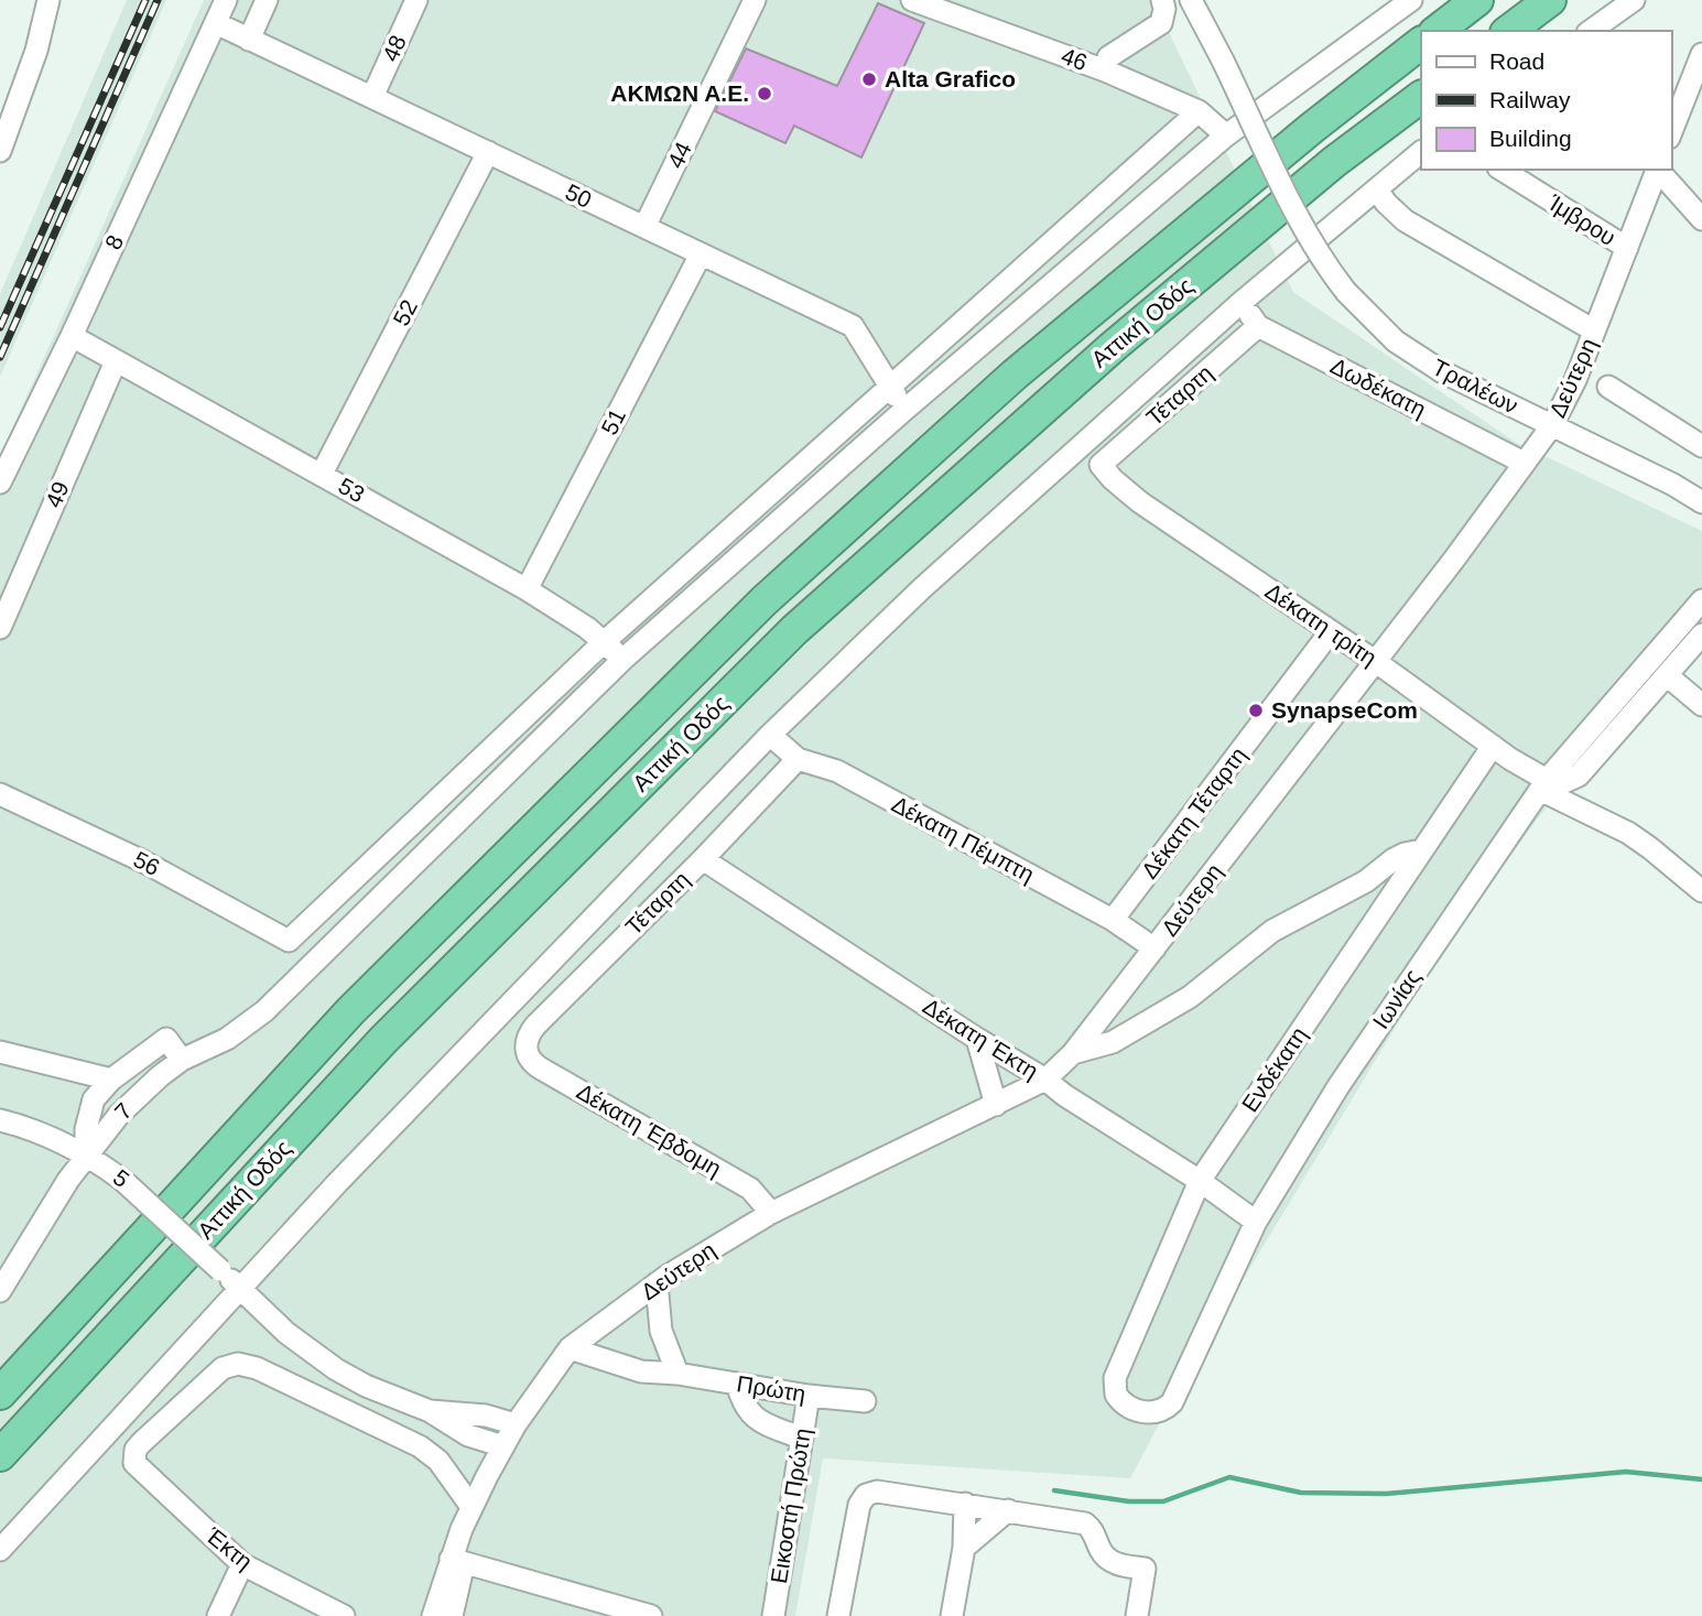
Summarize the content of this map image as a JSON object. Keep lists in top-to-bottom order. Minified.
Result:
{"streets":{"highway":["Αττική Οδός"],"street":["48","46","44","50","Ίμβρου","8","52","Δεύτερη","Τραλέων","Δωδέκατη","Τέταρτη","51","53","49","Δέκατη τρίτη","Δέκατη Τέταρτη","Δέκατη Πέμπτη","56","Ιωνίας","Δέκατη Έκτη","Ενδέκατη","7","Δέκατη Έβδομη","5","Πρώτη","Εικοστή Πρώτη","Έκτη"]},"crossings":[["48","50"],["46","7"],["44","50"],["50","8"],["50","52"],["50","51"],["50","7"],["Ίμβρου","Δεύτερη"],["8","53"],["52","53"],["Δεύτερη","Τραλέων"],["Δεύτερη","Δωδέκατη"],["Δεύτερη","Δέκατη τρίτη"],["Δεύτερη","Δέκατη Πέμπτη"],["Δεύτερη","Δέκατη Έκτη"],["Δεύτερη","Δέκατη Έβδομη"],["Δεύτερη","Πρώτη"],["Δεύτερη","Έκτη"],["Δωδέκατη","Τέταρτη"],["Τέταρτη","Δέκατη τρίτη"],["Τέταρτη","Δέκατη Πέμπτη"],["Τέταρτη","Δέκατη Έκτη"],["Τέταρτη","Δέκατη Έβδομη"],["51","53"],["53","49"],["53","7"],["Δέκατη τρίτη","Δέκατη Τέταρτη"],["Δέκατη τρίτη","Ιωνίας"],["Δέκατη τρίτη","Ενδέκατη"],["Δέκατη Τέταρτη","Δέκατη Πέμπτη"],["Ιωνίας","Δέκατη Έκτη"],["Ιωνίας","Ενδέκατη"],["Δέκατη Έκτη","Ενδέκατη"],["7","5"],["Πρώτη","Εικοστή Πρώτη"]],"places":["Alta Grafico","ΑΚΜΩΝ Α.Ε.","SynapseCom"],"legend":["Road","Railway","Building"]}
